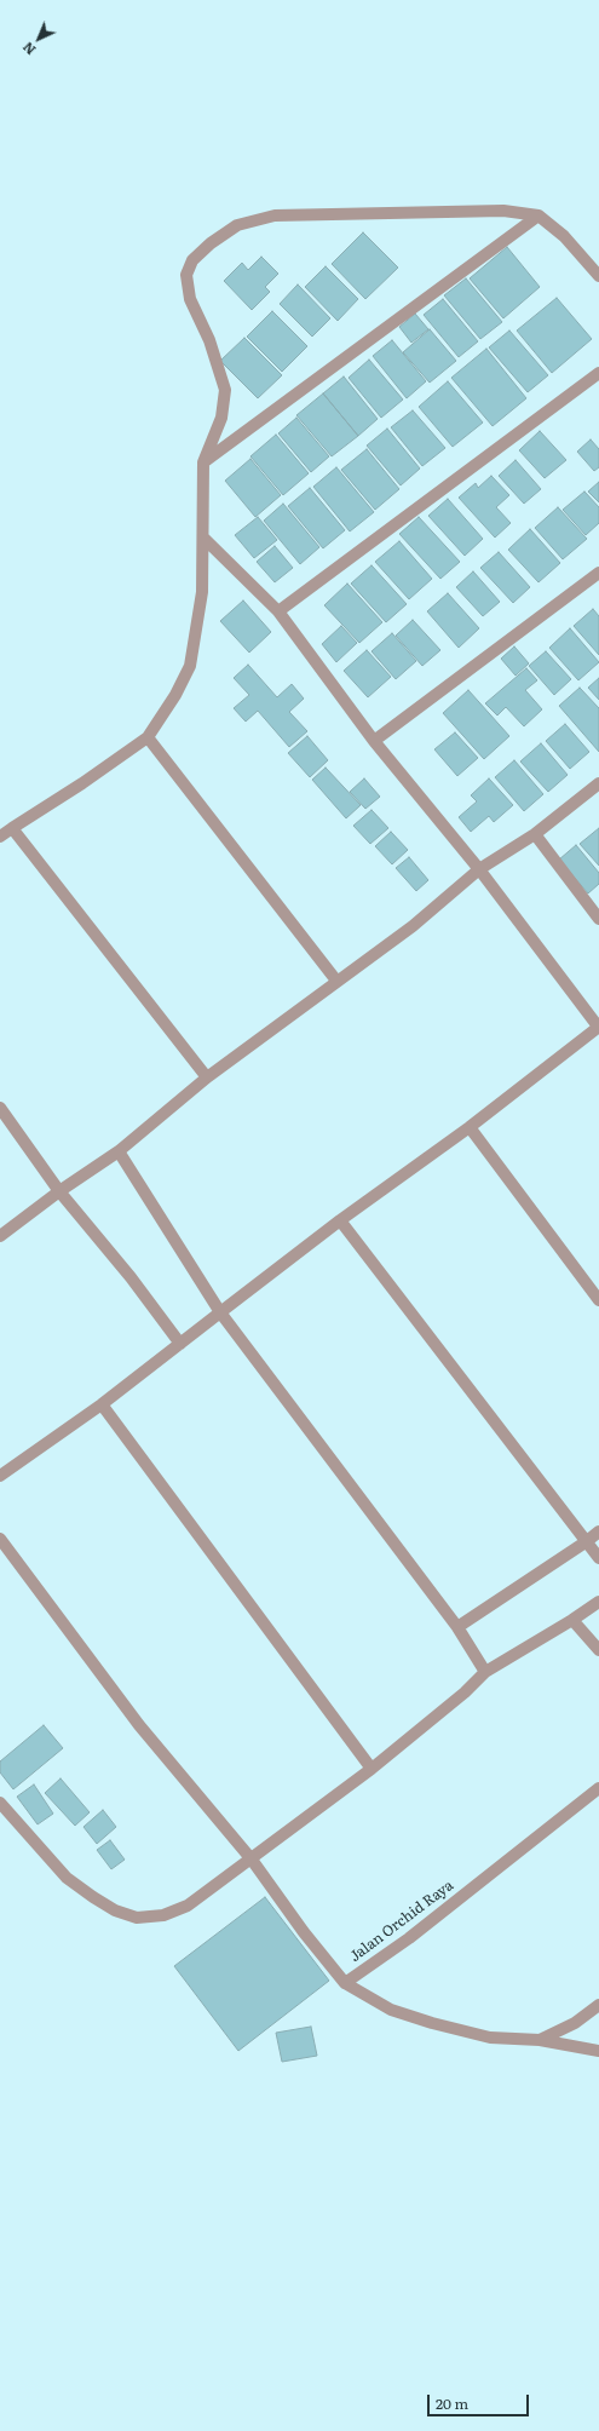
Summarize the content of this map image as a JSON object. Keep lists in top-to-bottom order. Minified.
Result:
{"streets":{"street":["Jalan Orchid Raya"]},"scale_bar":"20 m","north":"bottom left"}
